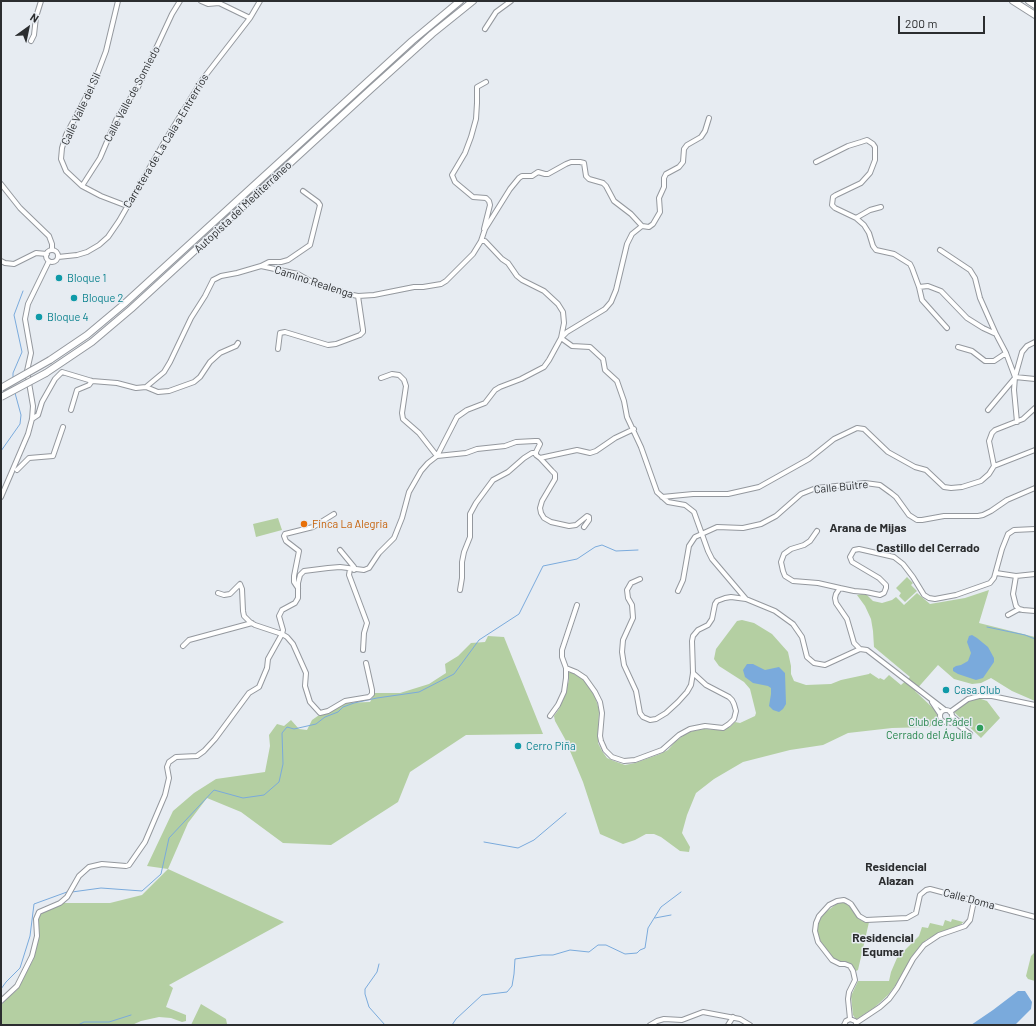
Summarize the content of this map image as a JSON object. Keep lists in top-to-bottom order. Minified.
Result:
{"streets":{"highway":["Autopista del Mediterráneo"],"street":["Calle Valle de Somiedo","Calle Valle del Sil","Carretera de La Cala a Entrerrios","Camino Realenga","Calle Buitre","Calle Doma"]},"crossings":[["Calle Valle de Somiedo","Calle Valle del Sil"],["Calle Valle del Sil","Carretera de La Cala a Entrerrios"]],"districts":["Arana de Mijas","Castillo del Cerrado","Residencial Alazan","Residencial Equmar"],"places":["Bloque 1","Bloque 2","Bloque 4","Finca La Alegria","Casa Club","Club de Pádel Cerrado del Águila","Cerro Piña"],"scale_bar":"200 m","north":"top right"}
